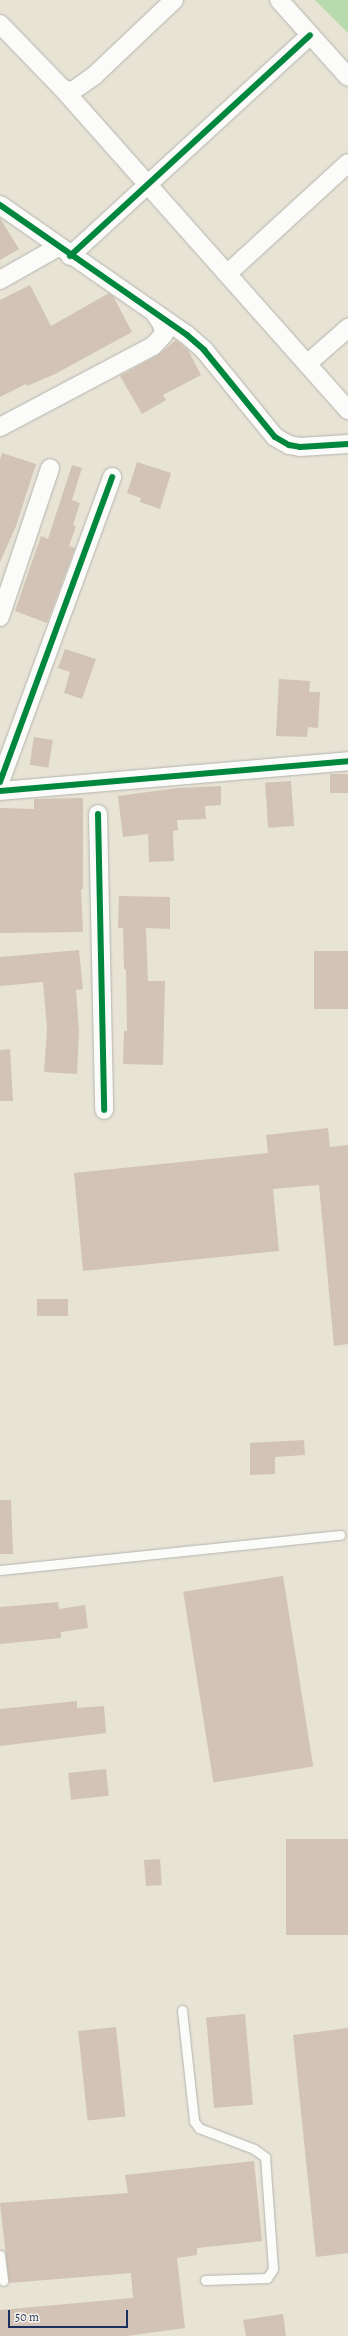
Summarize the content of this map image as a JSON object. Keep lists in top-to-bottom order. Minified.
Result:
{"scale_bar":"50 m"}
